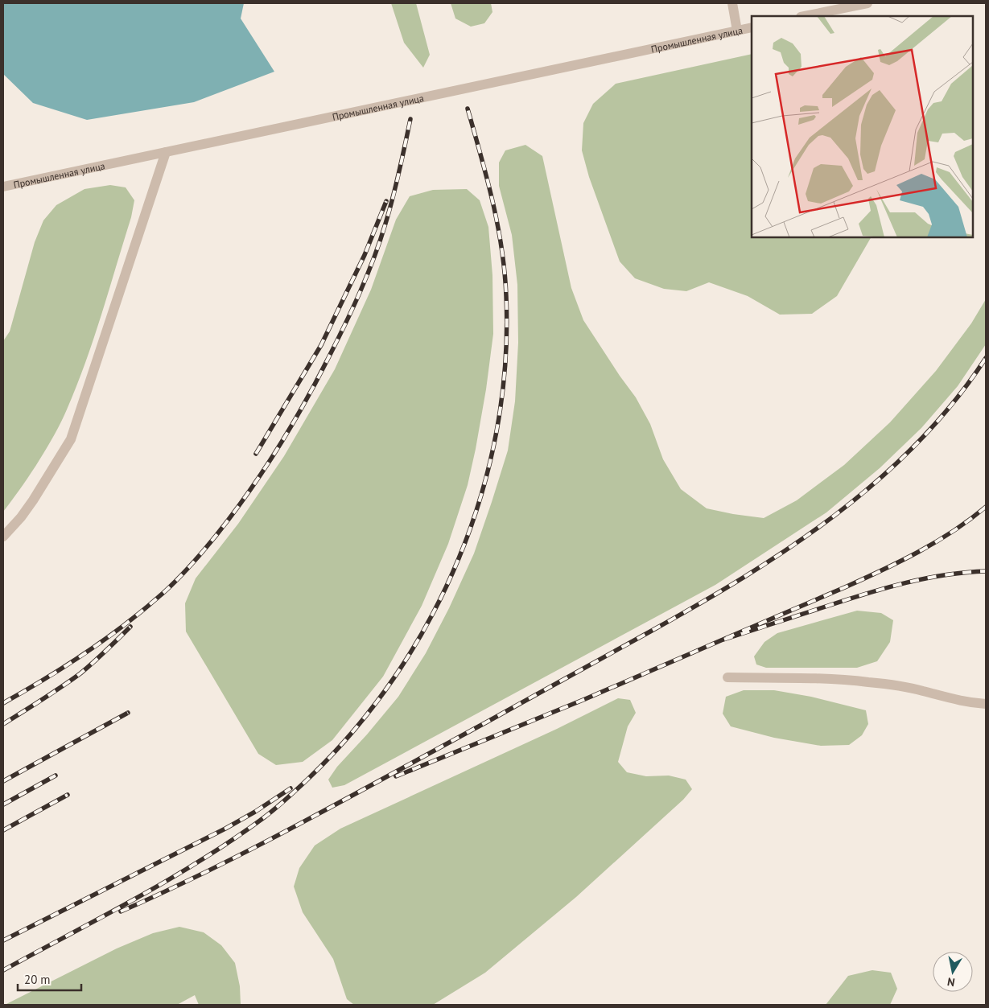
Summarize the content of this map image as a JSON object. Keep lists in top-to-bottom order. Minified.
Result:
{"streets":{"street":["Промышленная улица"]},"scale_bar":"20 m","north":"bottom"}
